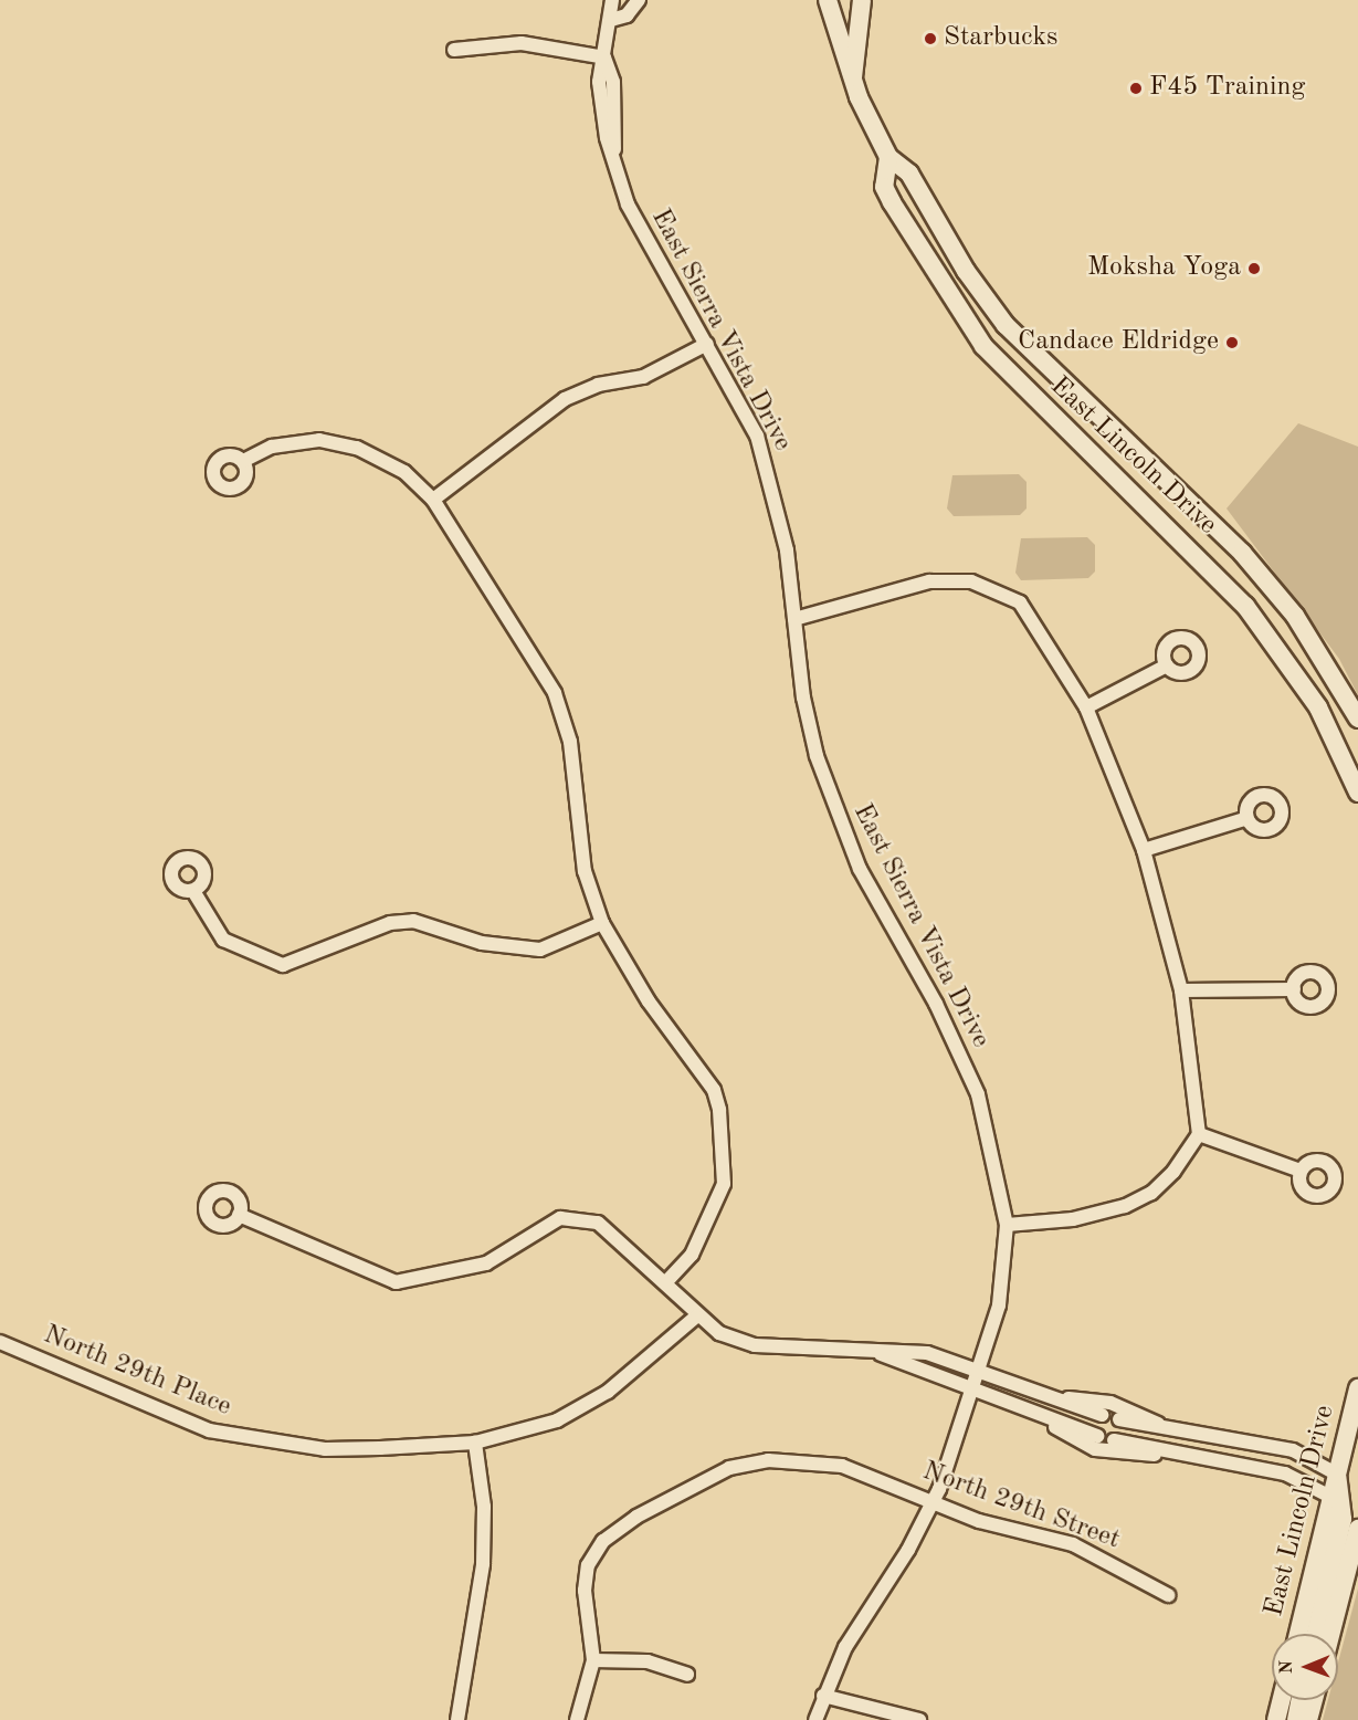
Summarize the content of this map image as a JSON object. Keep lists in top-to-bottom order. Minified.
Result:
{"streets":{"main road":["East Lincoln Drive"],"street":["East Sierra Vista Drive","North 29th Place","North 29th Street"]},"crossings":[["East Sierra Vista Drive","North 29th Street"]],"places":["Starbucks","F45 Training","Moksha Yoga","Candace Eldridge"],"north":"left"}
